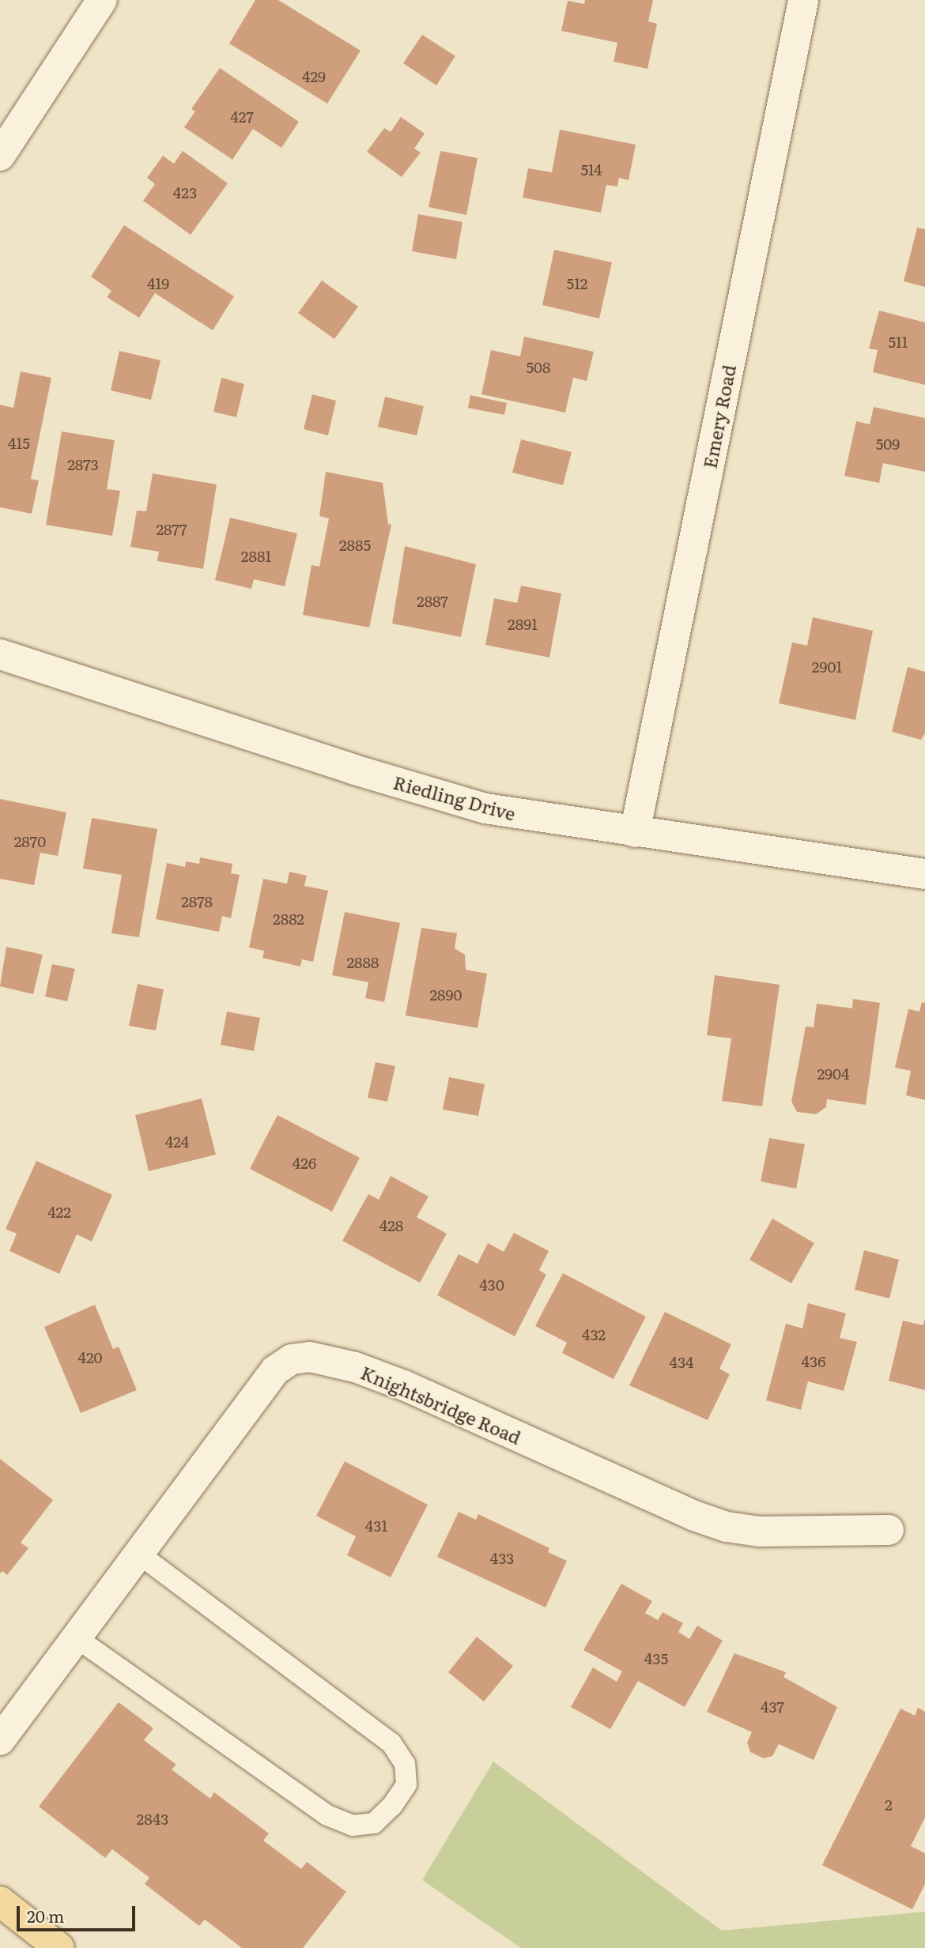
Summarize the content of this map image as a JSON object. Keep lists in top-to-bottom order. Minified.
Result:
{"streets":{"street":["Emery Road","Riedling Drive","Knightsbridge Road"]},"crossings":[["Emery Road","Riedling Drive"]],"house_numbers":["429","427","514","423","419","512","511","508","415","509","2873","2877","2885","2881","2887","2891","2901","2870","2878","2882","2888","2890","2904","424","426","422","428","430","432","420","436","434","431","433","435","437","2","2843"],"scale_bar":"20 m"}
